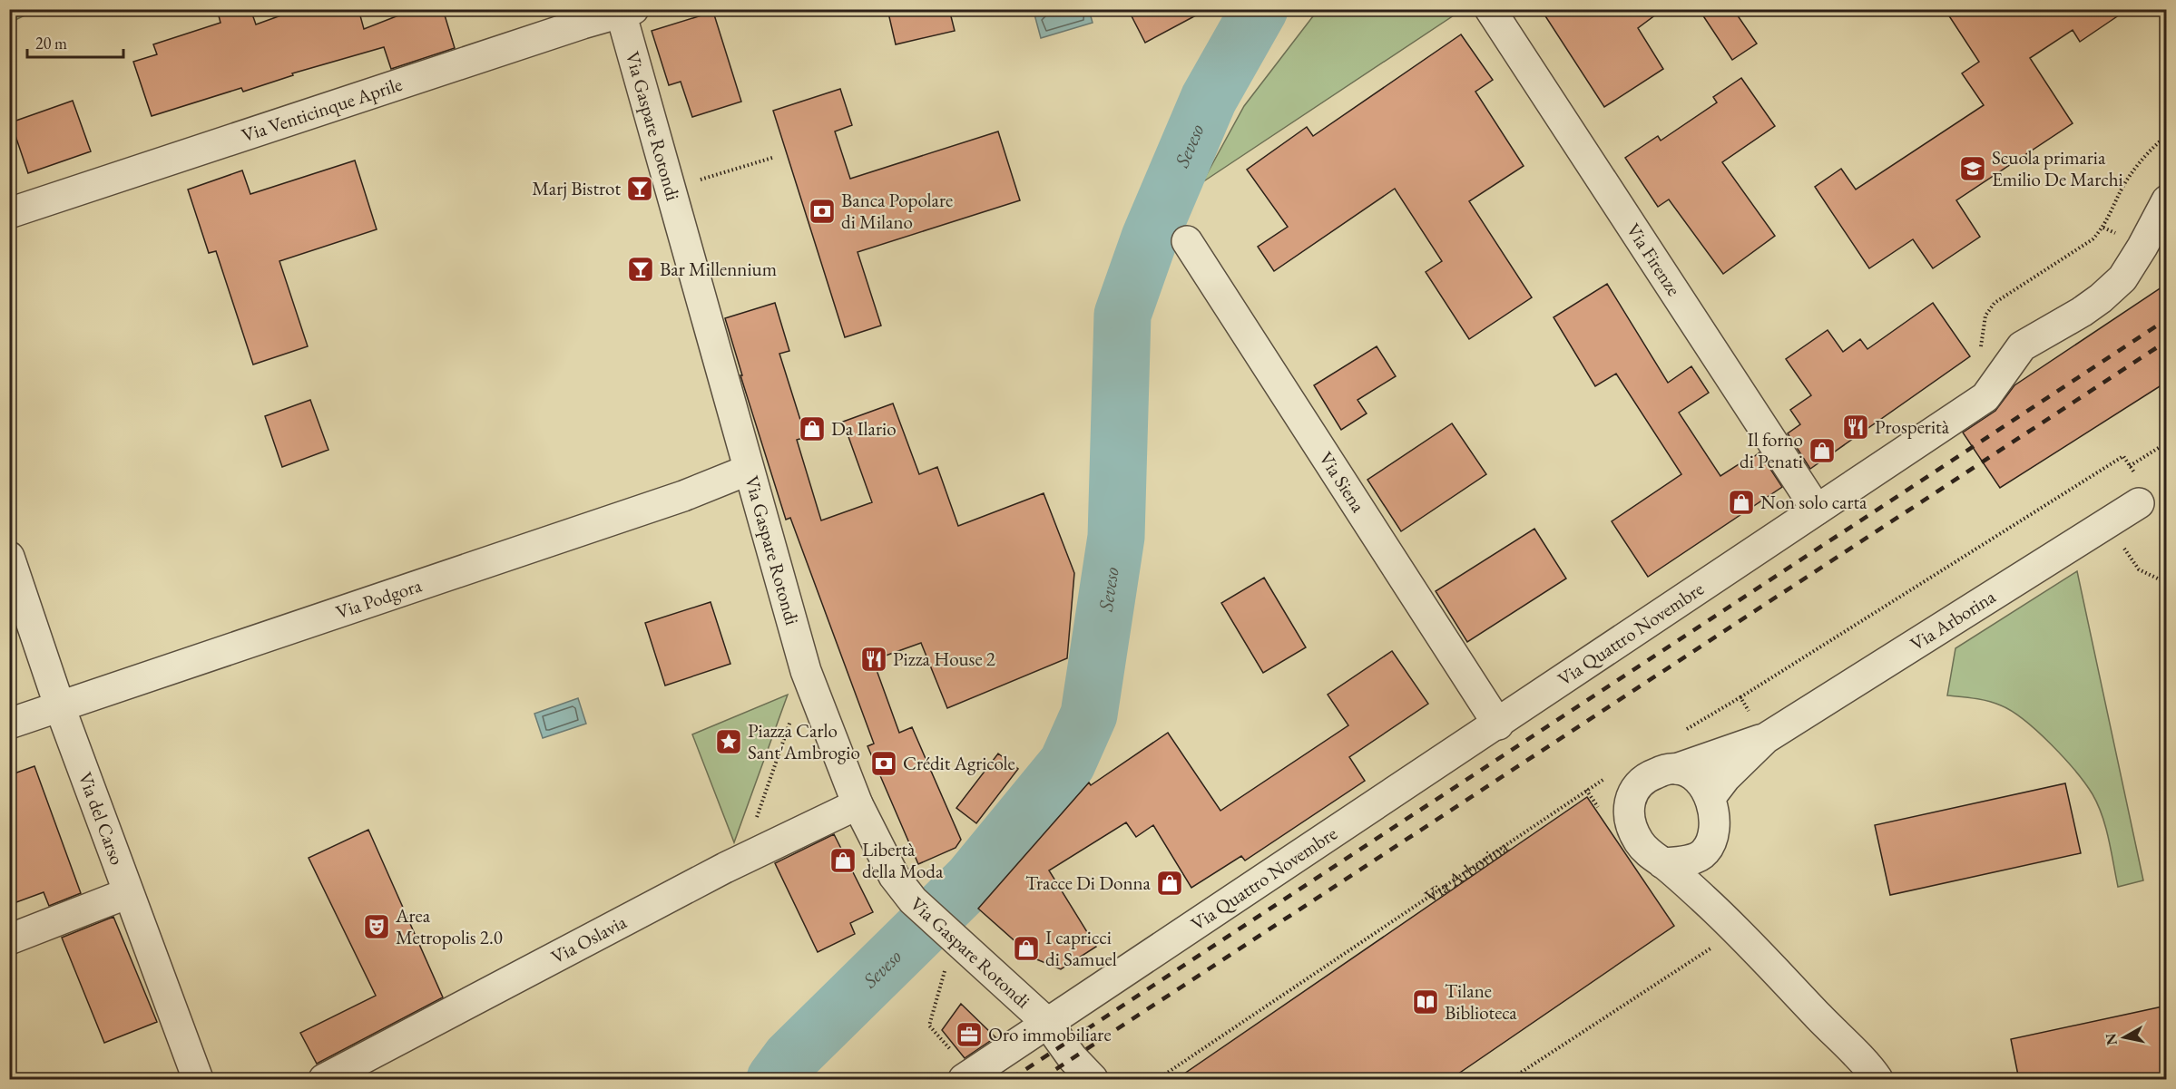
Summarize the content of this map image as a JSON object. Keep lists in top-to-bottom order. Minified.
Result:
{"streets":{"street":["Via Venticinque Aprile","Via Gaspare Rotondi","Via Firenze","Via Siena","Via Podgora","Via Arborina","Via Quattro Novembre","Via del Carso","Via Oslavia"]},"crossings":[["Via Venticinque Aprile","Via Gaspare Rotondi"],["Via Gaspare Rotondi","Via Podgora"],["Via Gaspare Rotondi","Via Quattro Novembre"],["Via Gaspare Rotondi","Via Oslavia"],["Via Firenze","Via Quattro Novembre"],["Via Siena","Via Quattro Novembre"],["Via Podgora","Via del Carso"]],"water":["Seveso"],"places":{"school or university":["Scuola primaria Emilio De Marchi"],"bar":["Marj Bistrot","Bar Millennium"],"bank":["Banca Popolare di Milano","Crédit Agricole"],"restaurant":["Prosperità","Pizza House 2"],"shop":["Da Ilario","Il forno di Penati","Non solo carta","Libertà della Moda","Tracce Di Donna","I capricci di Samuel"],"place":["Piazza Carlo Sant'Ambrogio"],"theatre":["Area Metropolis 2.0"],"library":["Tilane Biblioteca"],"office":["Oro immobiliare"]},"scale_bar":"20 m","north":"left"}
